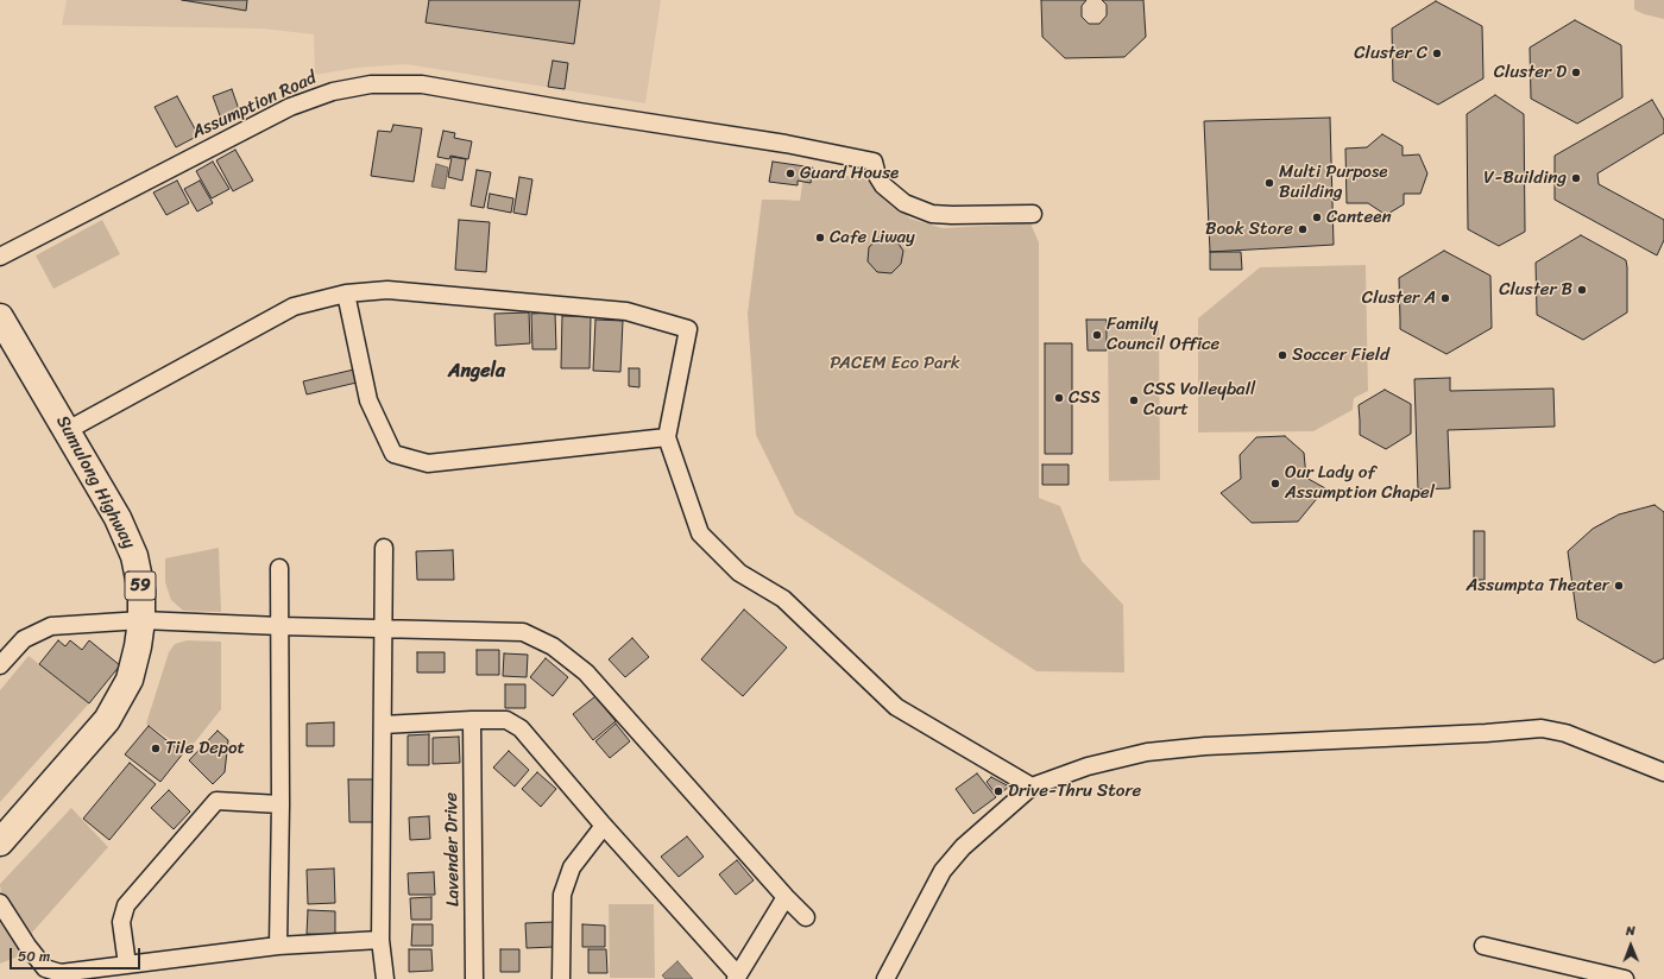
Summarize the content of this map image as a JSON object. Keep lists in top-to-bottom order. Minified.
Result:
{"streets":{"main road":["Sumulong Highway","59"],"street":["Assumption Road","Lavender Drive"]},"districts":["Angela"],"parks":["PACEM Eco Park"],"places":["Cluster C","Cluster D","Guard House","V-Building","Multi Purpose Building","Canteen","Book Store","Cafe Liway","Cluster B","Cluster A","Family Council Office","Soccer Field","CSS","CSS Volleyball Court","Our Lady of Assumption Chapel","Assumpta Theater","Tile Depot","Drive-Thru Store"],"scale_bar":"50 m","north":"top"}
